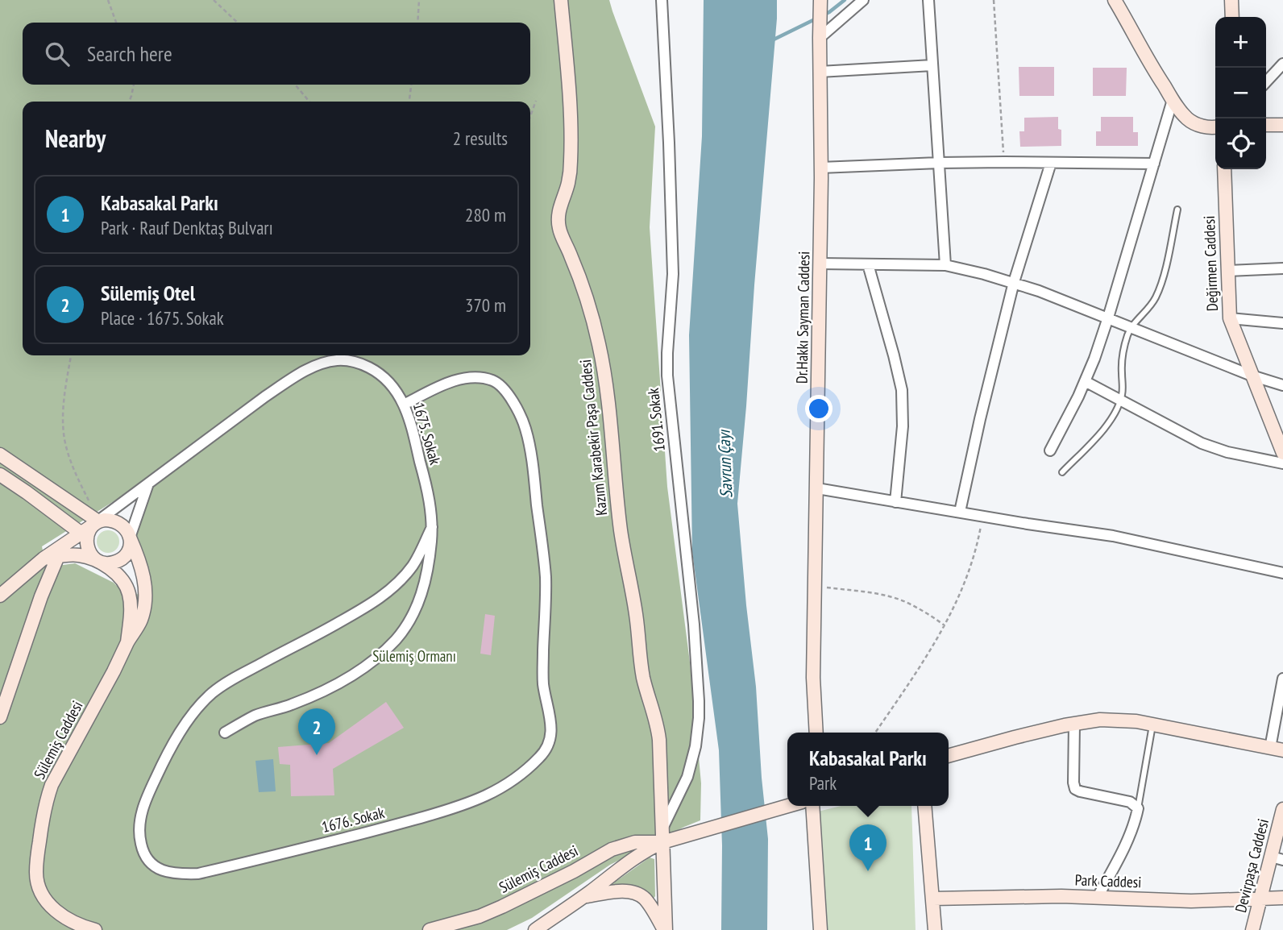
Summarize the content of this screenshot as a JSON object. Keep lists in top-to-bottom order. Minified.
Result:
{"streets":{"street":["Değirmen Caddesi","Dr.Hakkı Sayman Caddesi","1691. Sokak","1675. Sokak","Kazım Karabekir Paşa Caddesi","Sülemiş Caddesi","1676. Sokak","Devirpaşa Caddesi","Park Caddesi"]},"crossings":[["1691. Sokak","Kazım Karabekir Paşa Caddesi"],["1691. Sokak","Sülemiş Caddesi"],["1675. Sokak","Sülemiş Caddesi"],["1675. Sokak","1676. Sokak"],["Kazım Karabekir Paşa Caddesi","Sülemiş Caddesi"],["Devirpaşa Caddesi","Park Caddesi"]],"water":["Savrun Çayı"],"parks":["Sülemiş Ormanı"],"page":{"map_buttons":["+","−"],"search":"Search here","heading":["Nearby","2 results"],"list":[{"mark":"1","name":"Kabasakal Parkı","note":"Park · Rauf Denktaş Bulvarı","value":"280 m"},{"mark":"2","name":"Sülemiş Otel","note":"Place · 1675. Sokak","value":"370 m"}],"pins":["2","1"],"popup":["Kabasakal Parkı","Park"]}}
